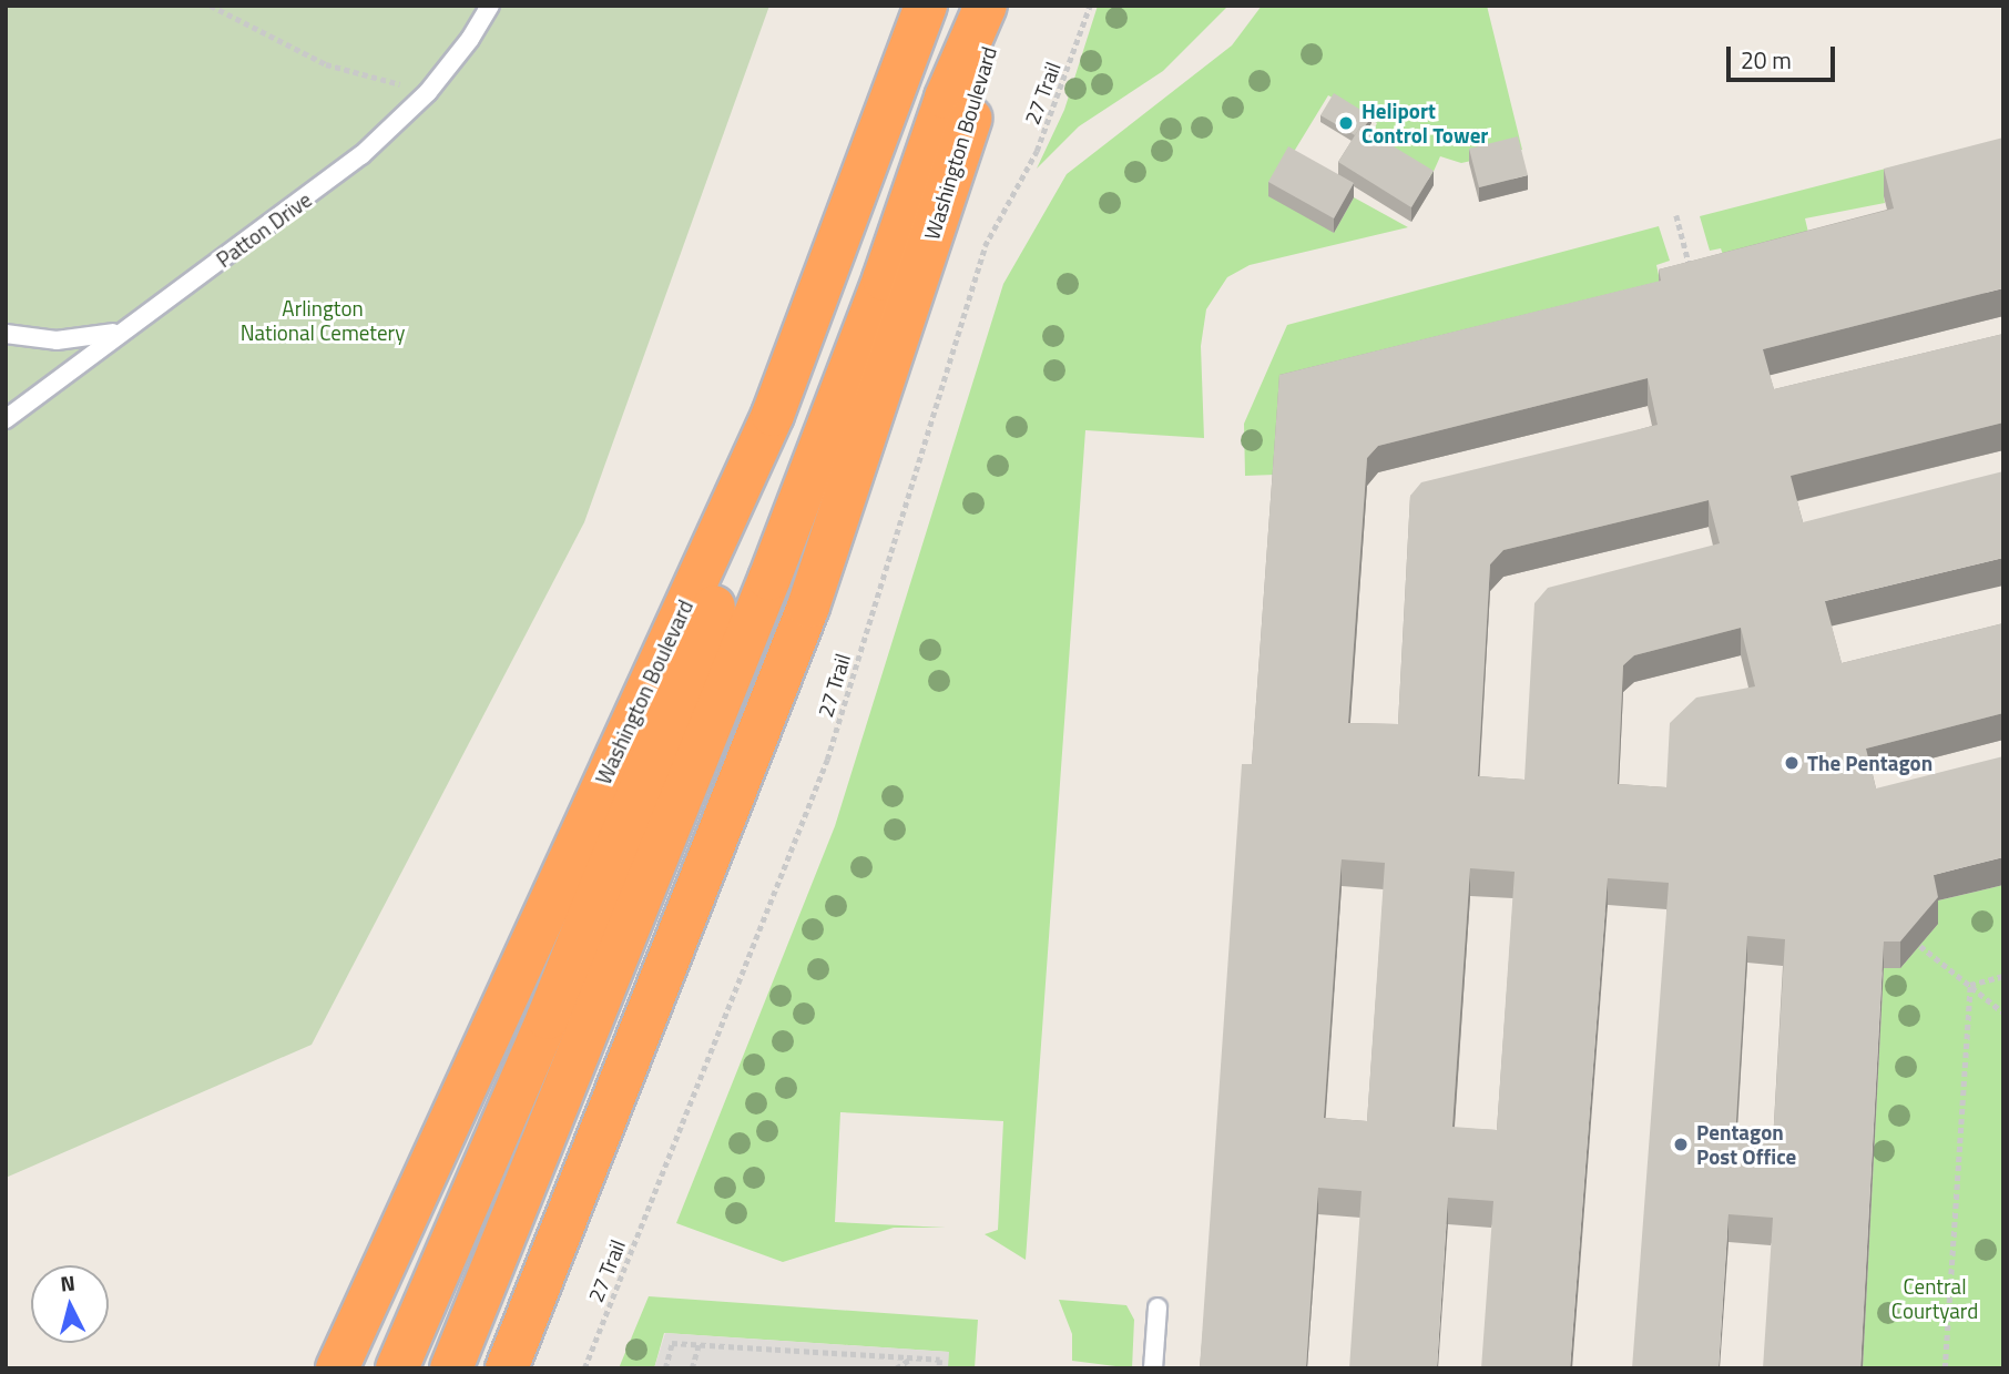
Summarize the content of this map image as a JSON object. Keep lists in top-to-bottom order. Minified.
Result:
{"streets":{"highway":["Washington Boulevard"],"lane":["Patton Drive"],"path":["27 Trail"]},"parks":["Arlington National Cemetery","Central Courtyard"],"places":["Heliport Control Tower","The Pentagon","Pentagon Post Office"],"scale_bar":"20 m","north":"top"}
